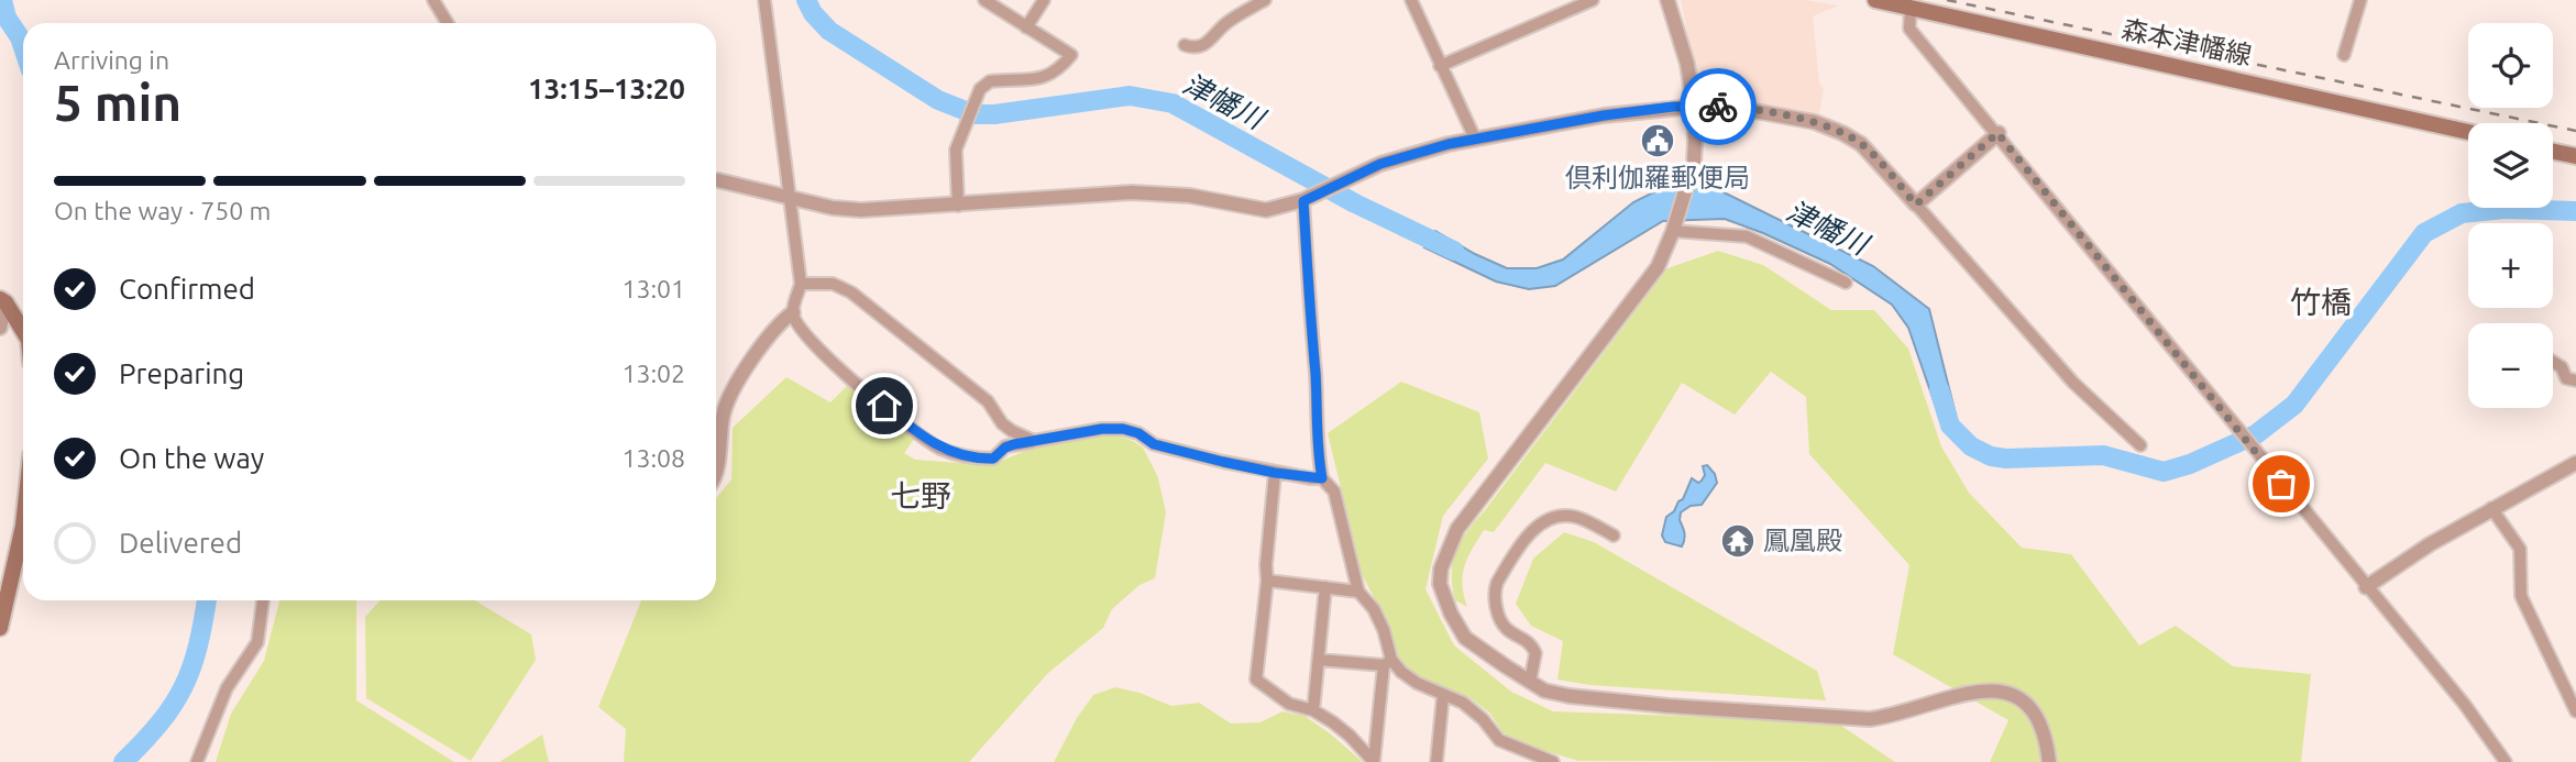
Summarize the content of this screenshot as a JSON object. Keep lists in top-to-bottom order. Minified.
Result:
{"streets":{"main road":["森本津幡線"]},"districts":["竹橋","七野"],"water":["津幡川"],"places":{"public building":["倶利伽羅郵便局"],"temple":["鳳凰殿"]},"page":{"map_buttons":["+","−"],"heading":["5 min","Arriving in","13:15–13:20"],"bar":"On the way · 750 m","list":[["Confirmed","13:01"],["Preparing","13:02"],["On the way","13:08"],"Delivered"]}}
